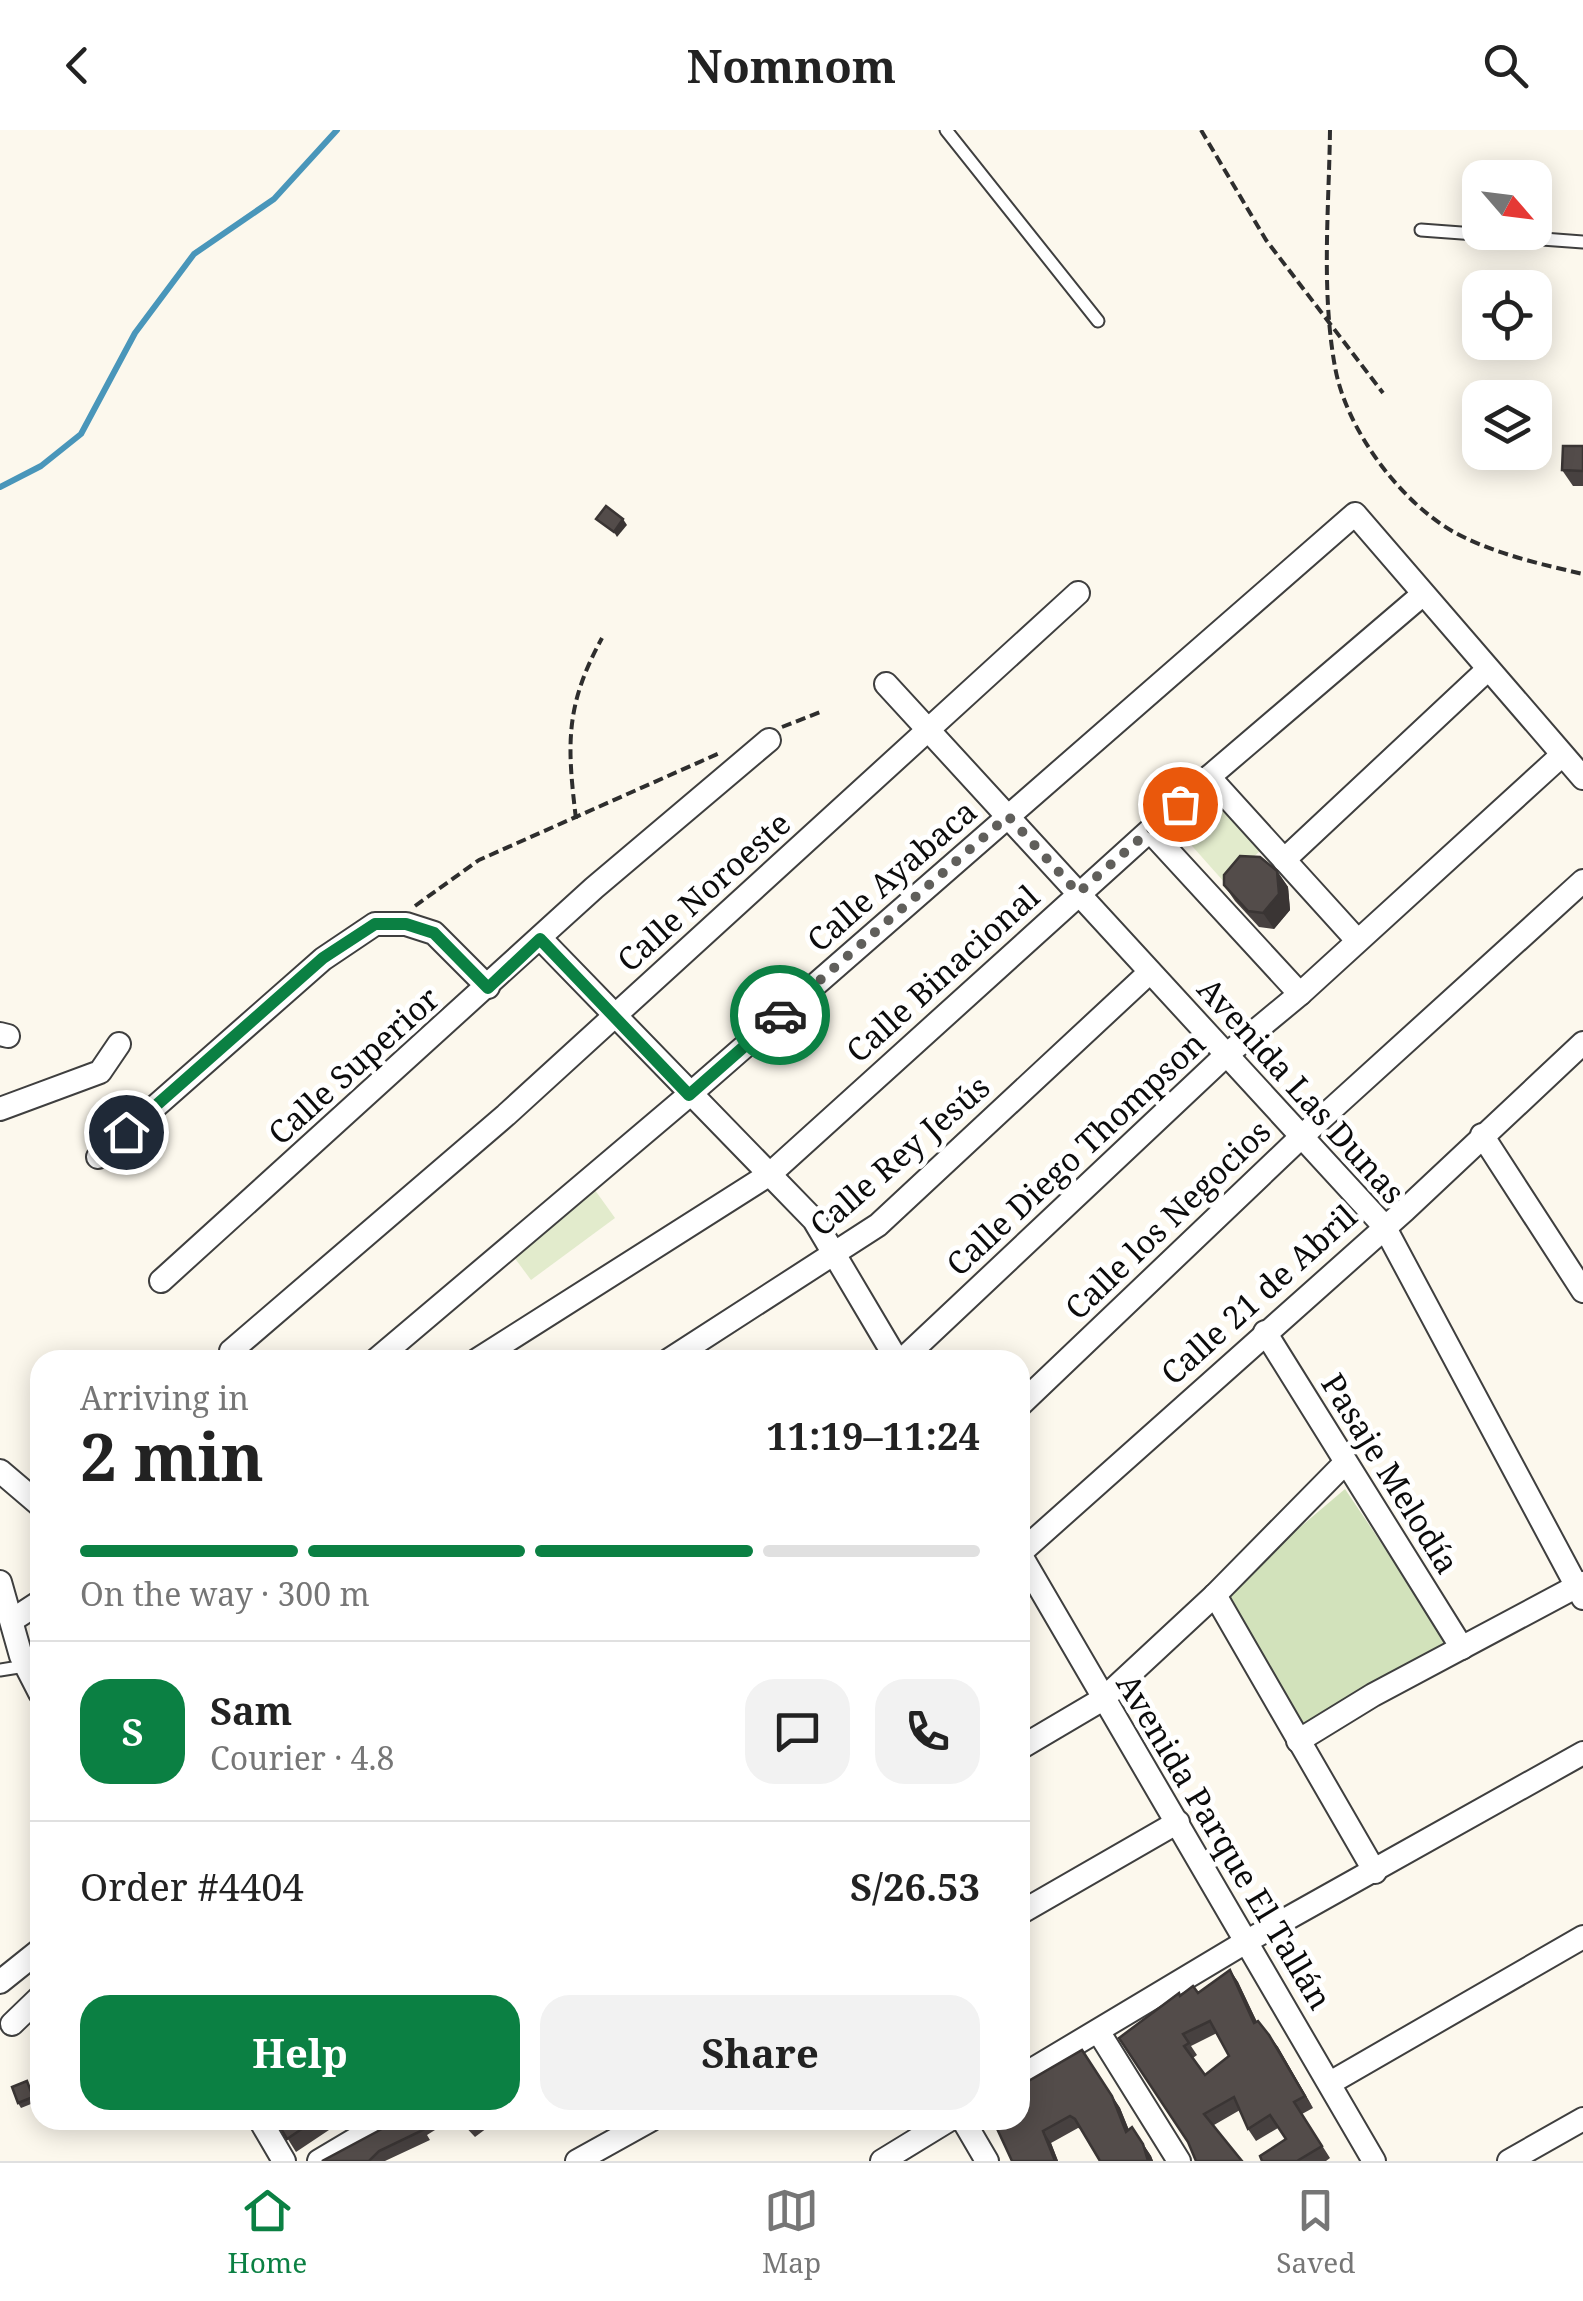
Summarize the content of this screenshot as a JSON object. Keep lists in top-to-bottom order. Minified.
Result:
{"streets":{"street":["Calle Ayabaca","Calle Noroeste","Calle Binacional","Calle Superior","Avenida Las Dunas","Calle Diego Thompson","Calle Rey Jesús","Calle los Negocios","Calle 21 de Abril","Pasaje Melodía","Avenida Parque El Tallán"]},"crossings":[["Calle Ayabaca","Calle Binacional"],["Calle Ayabaca","Avenida Las Dunas"],["Calle Noroeste","Avenida Las Dunas"],["Calle Binacional","Avenida Las Dunas"],["Avenida Las Dunas","Calle Diego Thompson"],["Avenida Las Dunas","Calle Rey Jesús"],["Avenida Las Dunas","Calle los Negocios"],["Avenida Las Dunas","Calle 21 de Abril"],["Calle 21 de Abril","Pasaje Melodía"]],"north":"bottom right","page":{"header":"Nomnom","heading":["2 min","Arriving in","11:19–11:24"],"panel":["Sam","Courier · 4.8","Order #4404","S/26.53"],"bar":"On the way · 300 m","round":"S","buttons":["Help","Share"],"tabs":["Home","Map","Saved"]}}
